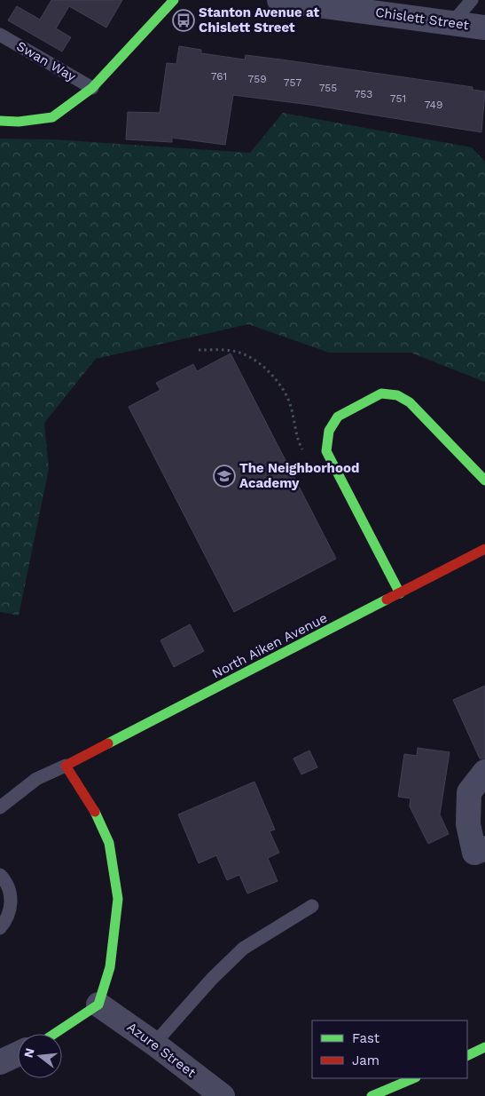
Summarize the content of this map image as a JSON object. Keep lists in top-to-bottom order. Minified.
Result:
{"streets":{"street":["Chislett Street","North Aiken Avenue","Azure Street"],"lane":["Swan Way"]},"places":{"bus stop":["Stanton Avenue at Chislett Street"],"school or university":["The Neighborhood Academy"]},"house_numbers":["761","759","757","755","753","751","749"],"legend":["Fast","Jam"],"north":"left"}
